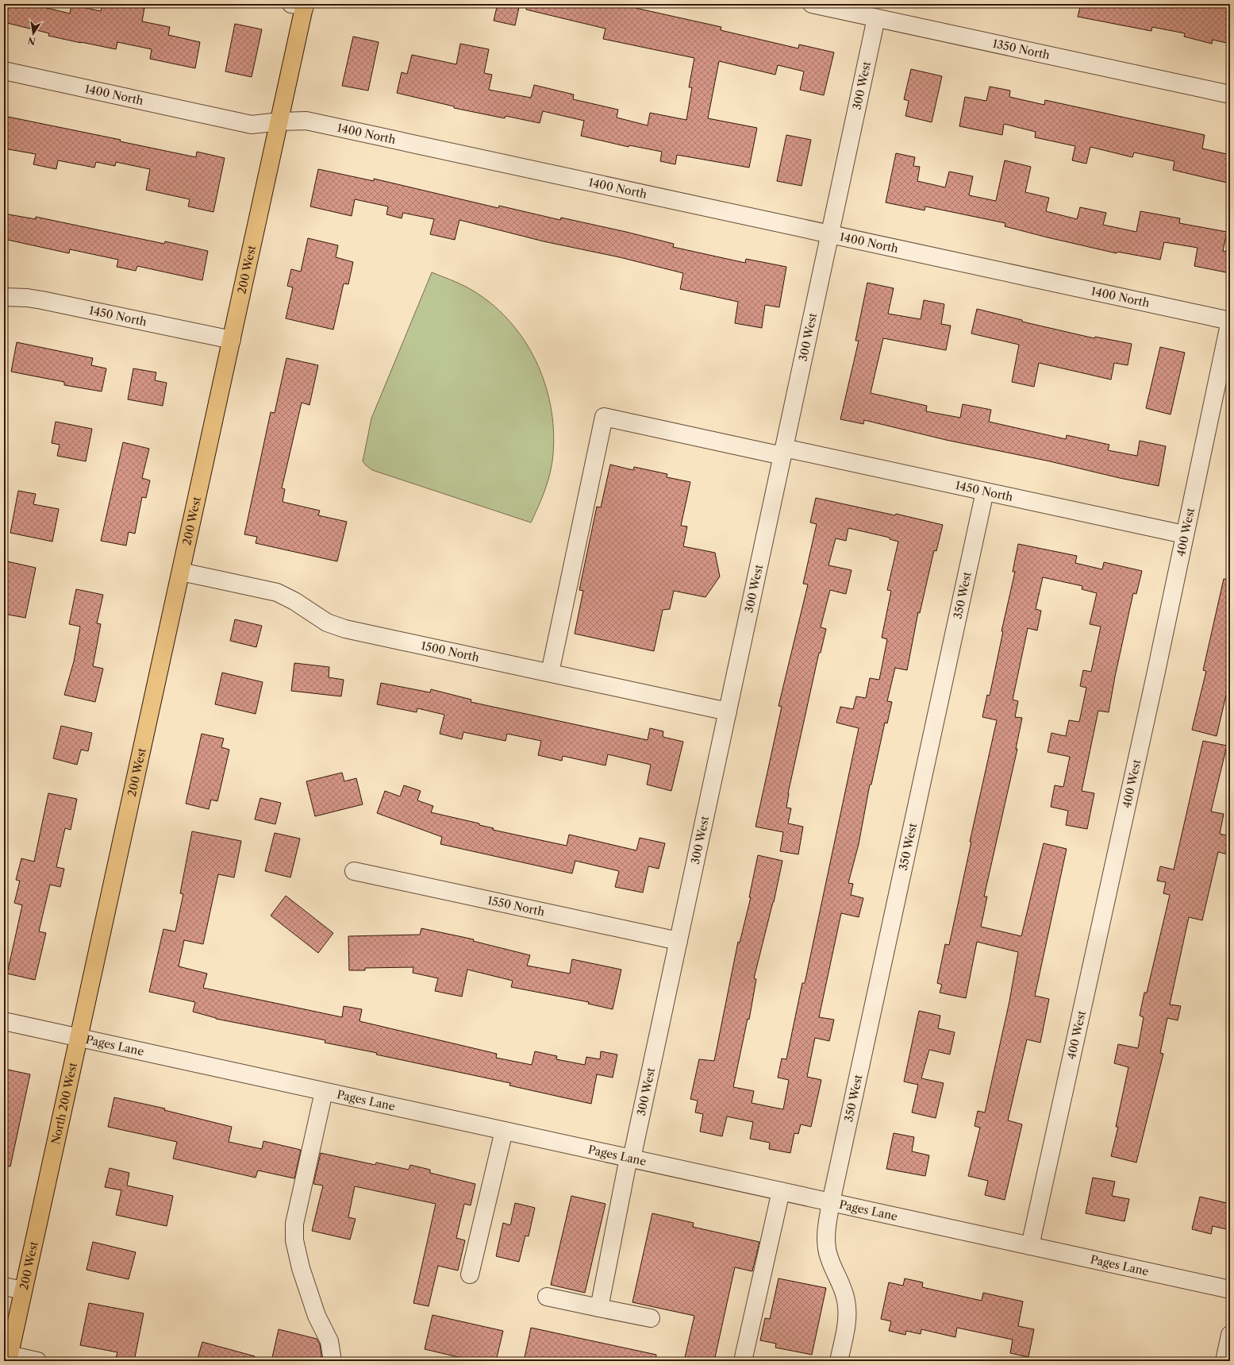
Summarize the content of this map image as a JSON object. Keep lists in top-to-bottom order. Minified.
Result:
{"streets":{"main road":["200 West","North 200 West"],"street":["1350 North","300 West","1400 North","1450 North","400 West","350 West","1500 North","1550 North","Pages Lane"]},"crossings":[["1350 North","300 West"],["300 West","1400 North"],["300 West","1450 North"],["300 West","1500 North"],["300 West","1550 North"],["300 West","Pages Lane"],["1400 North","200 West"],["1400 North","400 West"],["200 West","1450 North"],["200 West","1500 North"],["200 West","Pages Lane"],["200 West","North 200 West"],["1450 North","400 West"],["1450 North","350 West"],["1450 North","1500 North"],["400 West","Pages Lane"],["350 West","Pages Lane"],["Pages Lane","North 200 West"]],"north":"bottom"}
